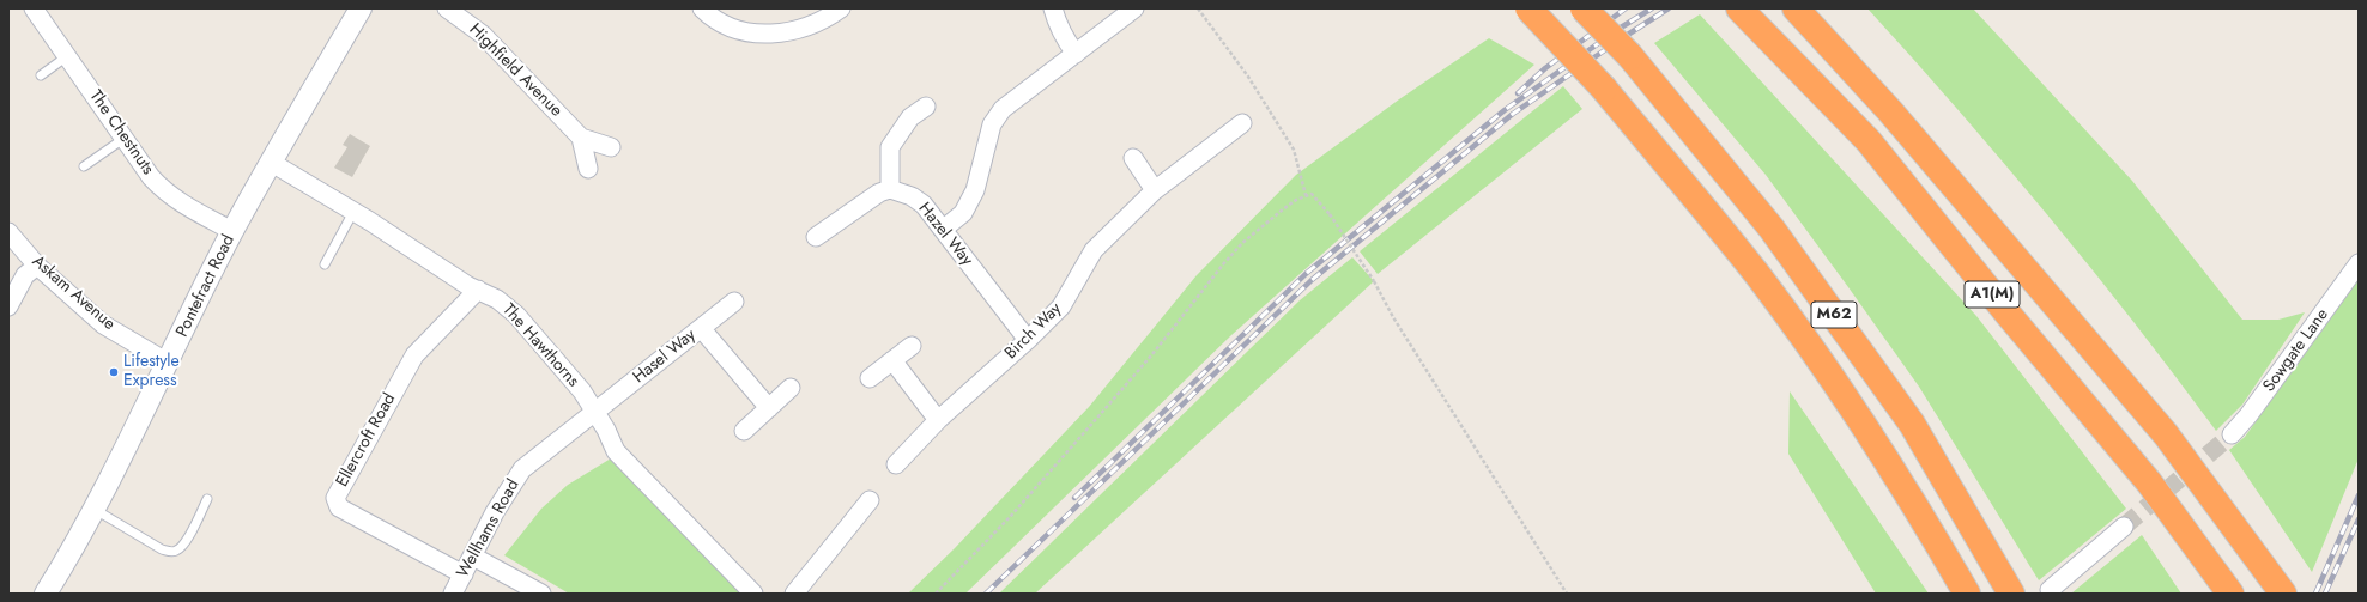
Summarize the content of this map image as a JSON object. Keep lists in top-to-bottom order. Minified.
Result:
{"streets":{"highway":["A1(M)","M62"],"street":["Highfield Avenue","The Chestnuts","Hazel Way","Pontefract Road","Askam Avenue","Birch Way","The Hawthorns","Sowgate Lane","Hasel Way","Ellercroft Road","Wellhams Road"]},"crossings":[["The Chestnuts","Pontefract Road"],["Hazel Way","Birch Way"],["Pontefract Road","Askam Avenue"],["Pontefract Road","The Hawthorns"],["The Hawthorns","Hasel Way"],["The Hawthorns","Ellercroft Road"],["The Hawthorns","Wellhams Road"],["Hasel Way","Wellhams Road"],["Ellercroft Road","Wellhams Road"]],"places":["Lifestyle Express"]}
